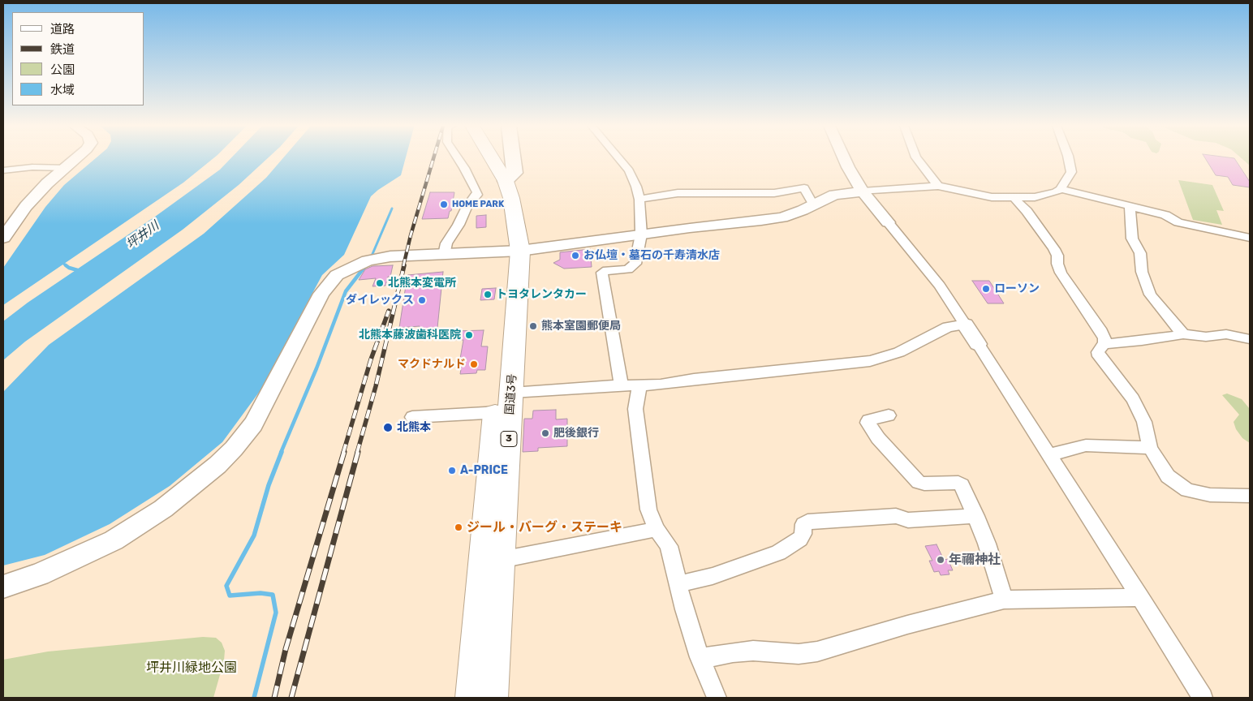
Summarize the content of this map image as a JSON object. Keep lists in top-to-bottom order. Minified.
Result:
{"streets":{"highway":["国道3号","3"]},"water":["坪井川"],"parks":["坪井川緑地公園"],"places":["HOME PARK","お仏壇・墓石の千寿清水店","北熊本変電所","ローソン","トヨタレンタカー","ダイレックス","熊本室園郵便局","北熊本藤波歯科医院","マクドナルド","北熊本","肥後銀行","A-PRICE","ジール・バーグ・ステーキ","年禰神社"],"legend":["道路","鉄道","公園","水域"]}
